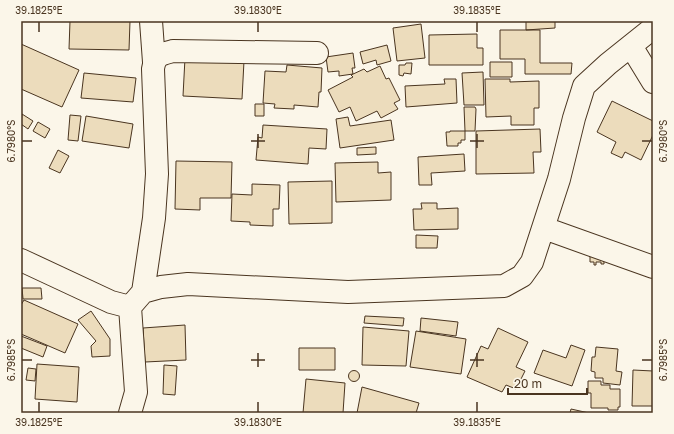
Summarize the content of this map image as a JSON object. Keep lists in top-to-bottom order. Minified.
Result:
{"scale_bar":"20 m","coordinates":["39.1825°E","39.1830°E","39.1835°E","6.7980°S","6.7985°S"]}
